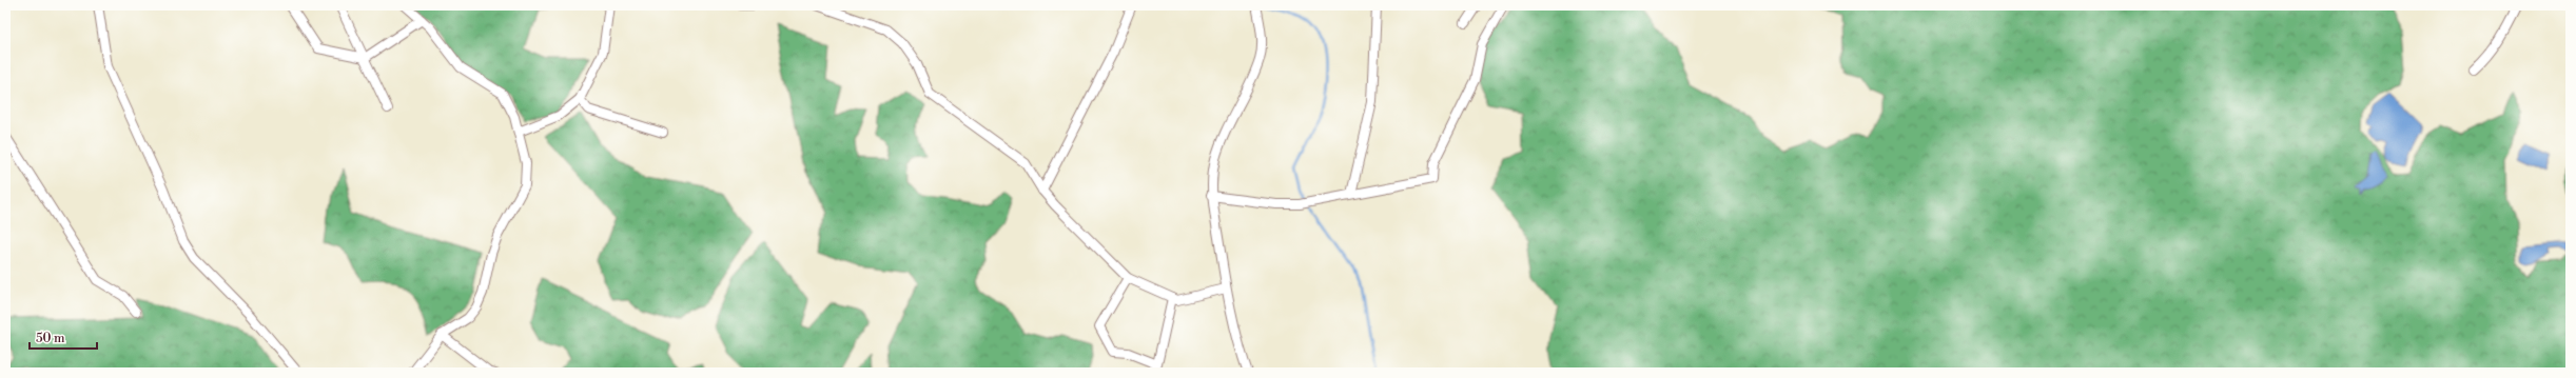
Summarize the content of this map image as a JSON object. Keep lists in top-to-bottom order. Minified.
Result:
{"scale_bar":"50 m"}
